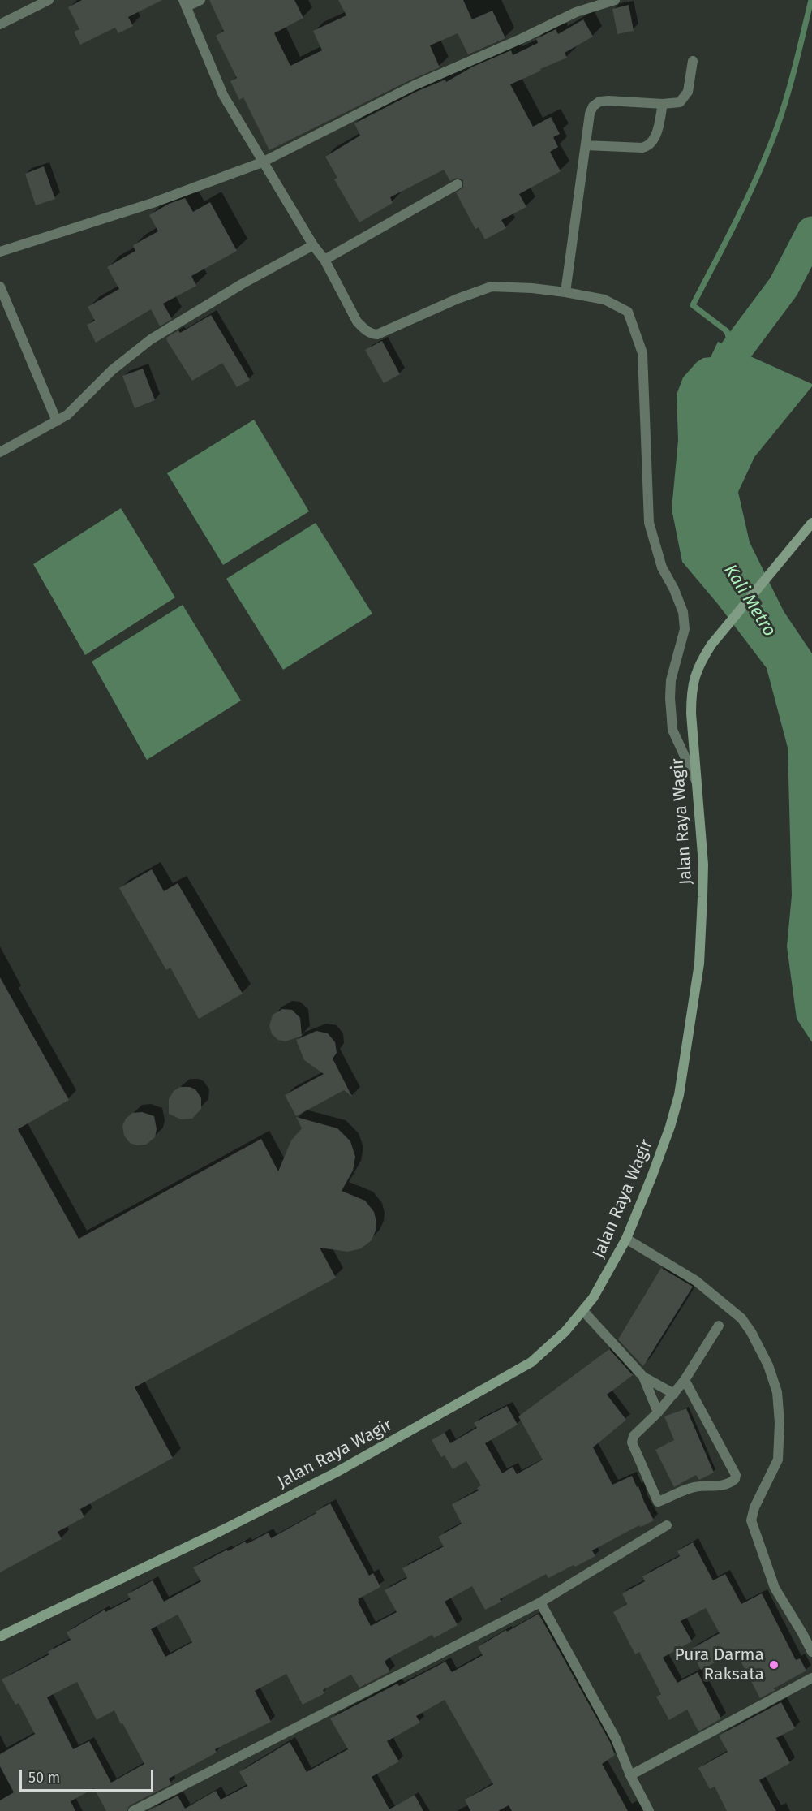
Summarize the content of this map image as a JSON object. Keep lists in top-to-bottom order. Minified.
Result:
{"streets":{"main road":["Jalan Raya Wagir"]},"water":["Kali Metro"],"places":["Pura Darma Raksata"],"scale_bar":"50 m"}
